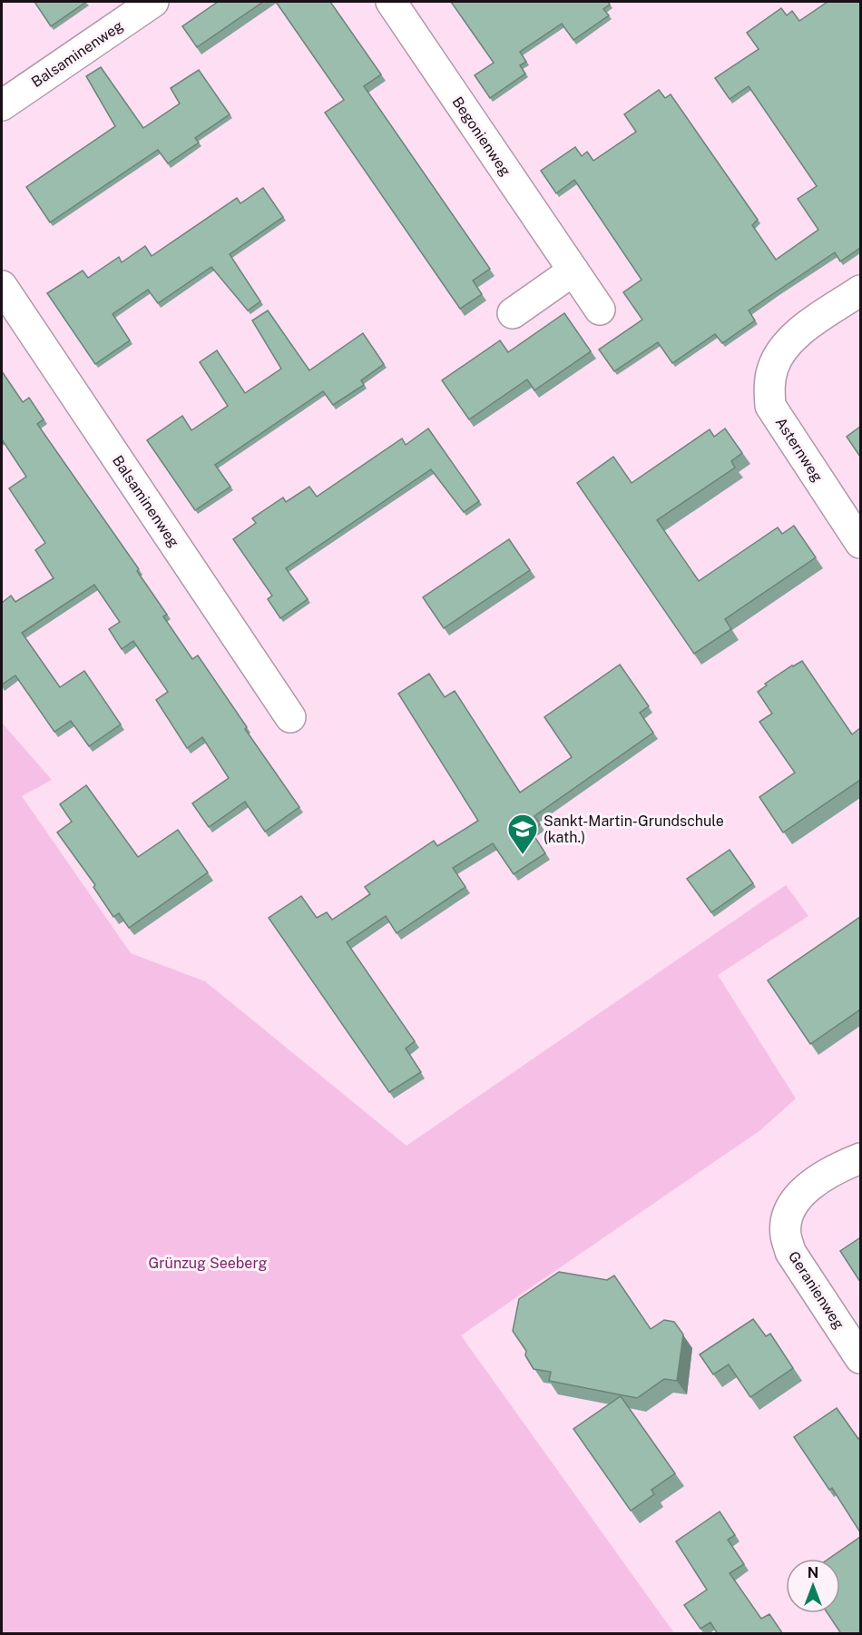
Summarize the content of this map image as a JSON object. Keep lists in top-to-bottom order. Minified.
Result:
{"streets":{"street":["Balsaminenweg","Begonienweg","Asternweg","Geranienweg"]},"parks":["Grünzug Seeberg"],"places":{"school or university":["Sankt-Martin-Grundschule (kath.)"]},"north":"top"}
